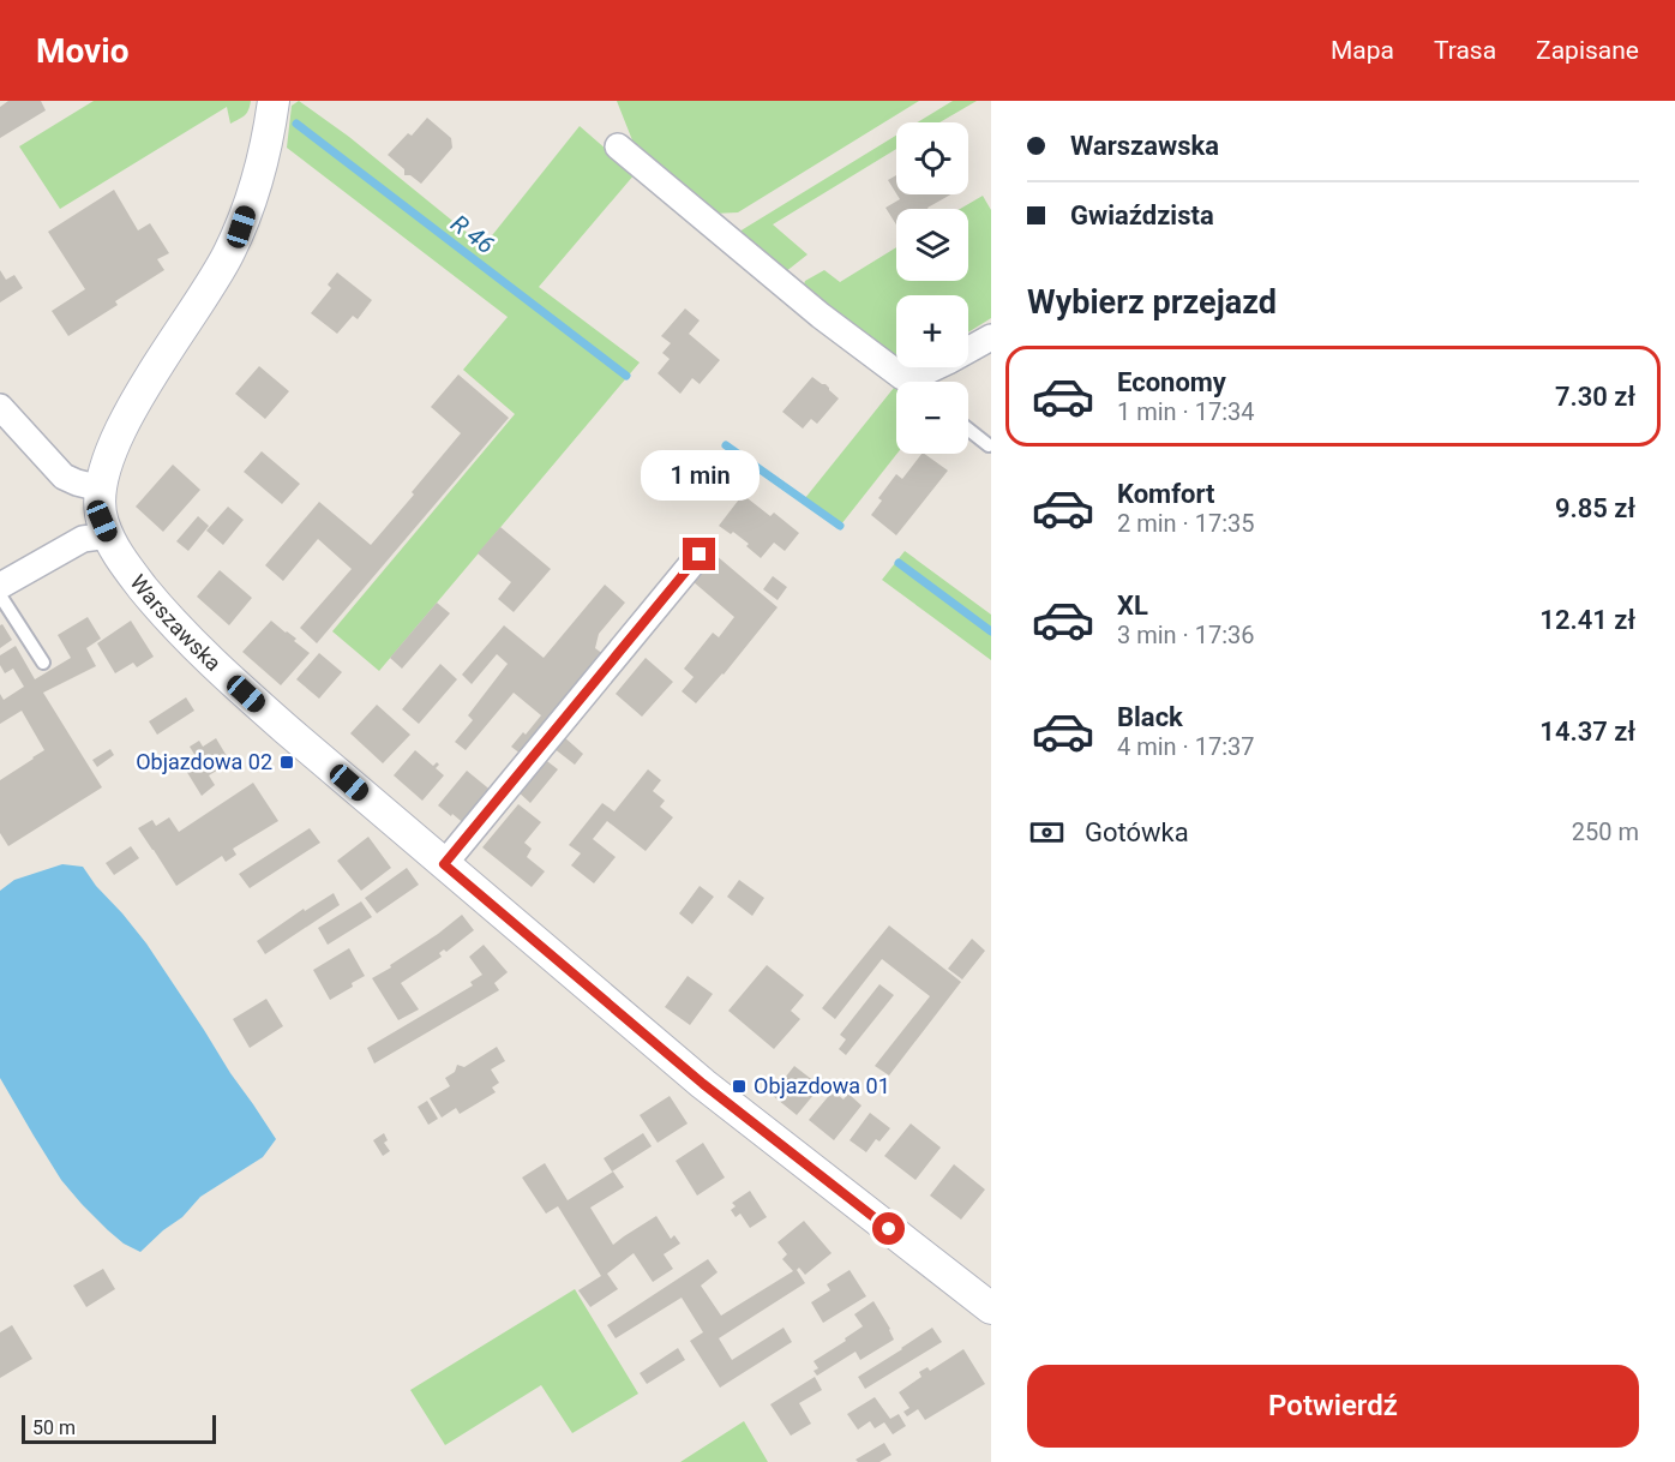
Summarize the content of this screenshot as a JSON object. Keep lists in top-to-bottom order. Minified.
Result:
{"streets":{"street":["Warszawska"]},"water":["R 46"],"places":{"transit":["Objazdowa 02","Objazdowa 01"]},"scale_bar":"50 m","page":{"header":"Movio","nav":["Mapa","Trasa","Zapisane"],"banner":["Warszawska","Gwiaździsta"],"map_buttons":["+","−"],"heading":"Wybierz przejazd","list":[{"name":"Economy","note":"1 min · 17:34","value":"7.30 zł"},{"name":"Komfort","note":"2 min · 17:35","value":"9.85 zł"},{"name":"XL","note":"3 min · 17:36","value":"12.41 zł"},{"name":"Black","note":"4 min · 17:37","value":"14.37 zł"}],"bubble":"1 min","pay":["Gotówka","250 m"],"buttons":"Potwierdź","scale":"50 m"}}
